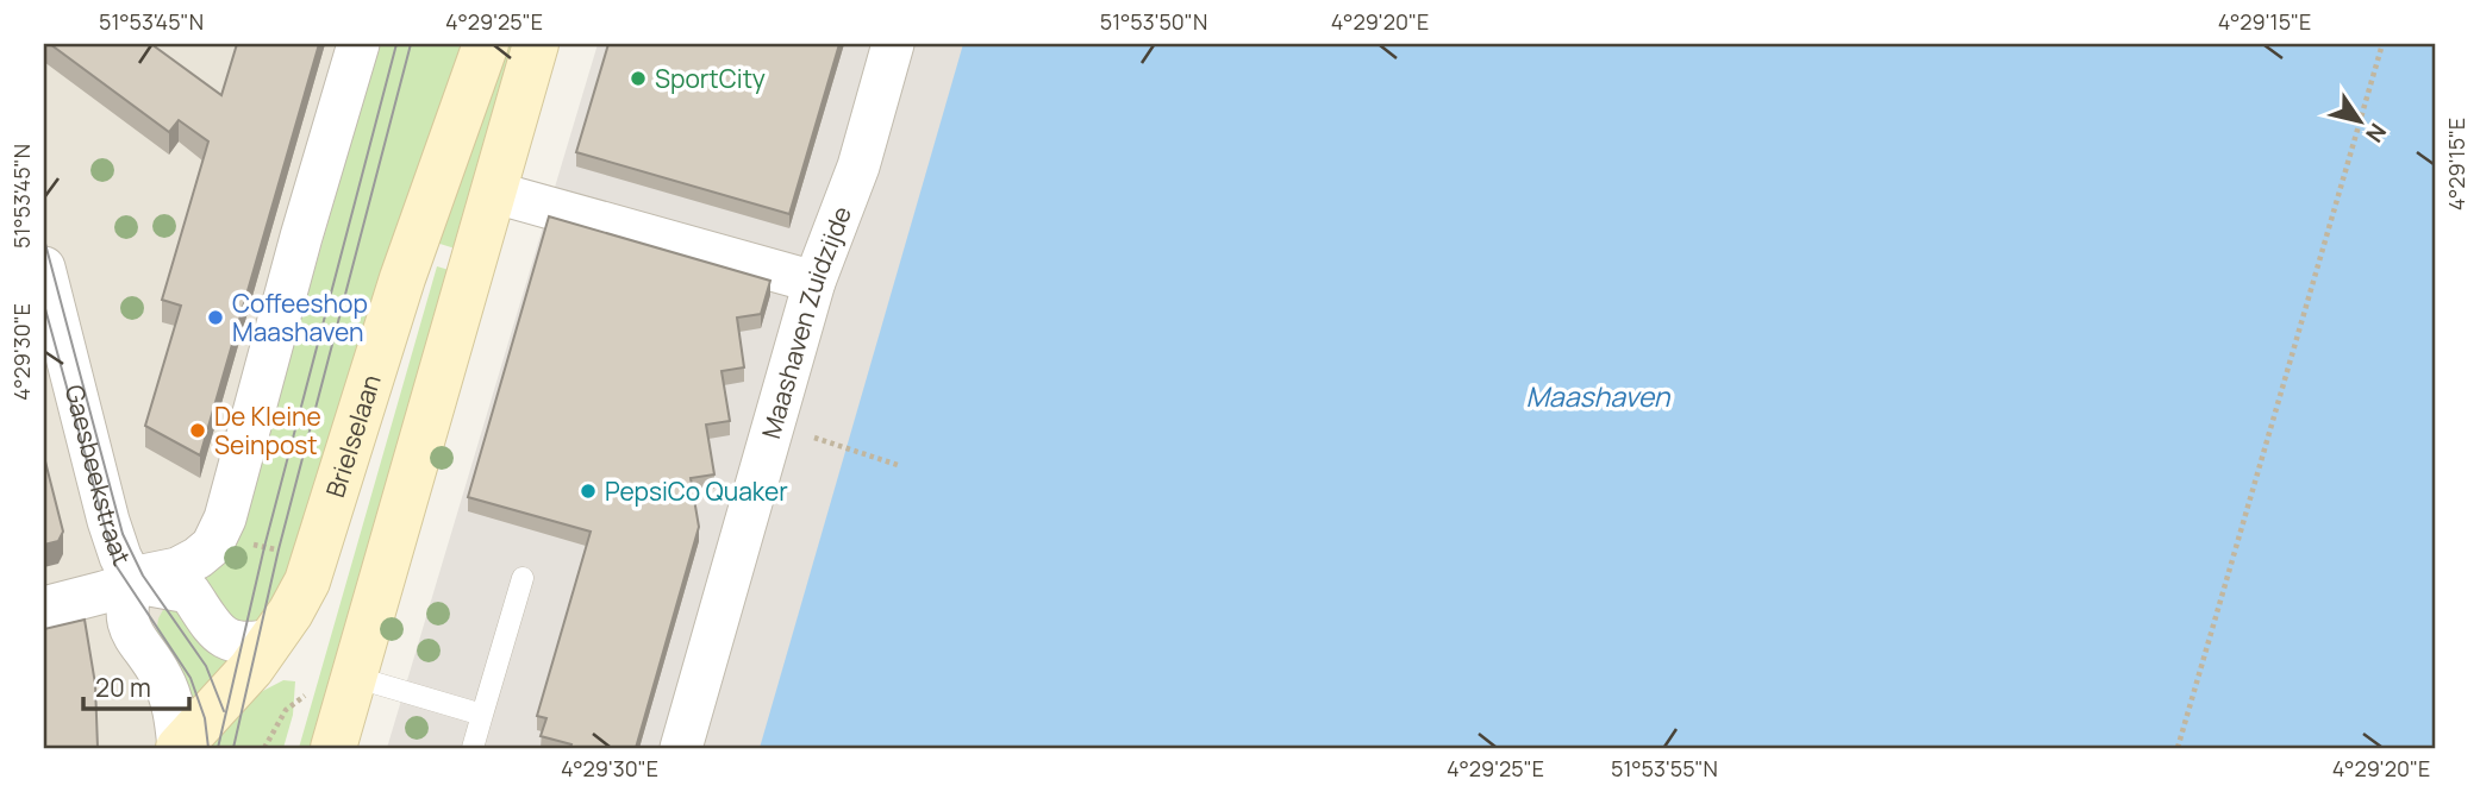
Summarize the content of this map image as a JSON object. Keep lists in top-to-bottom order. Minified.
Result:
{"streets":{"main road":["Brielselaan"],"street":["Maashaven Zuidzijde","Gaesbeekstraat"]},"crossings":[["Brielselaan","Gaesbeekstraat"]],"water":["Maashaven"],"places":["SportCity","Coffeeshop Maashaven","De Kleine Seinpost","PepsiCo Quaker"],"scale_bar":"20 m","north":"bottom right","coordinates":["51°53'45\"N","4°29'25\"E","51°53'50\"N","4°29'20\"E","4°29'15\"E","4°29'30\"E","51°53'55\"N"]}
